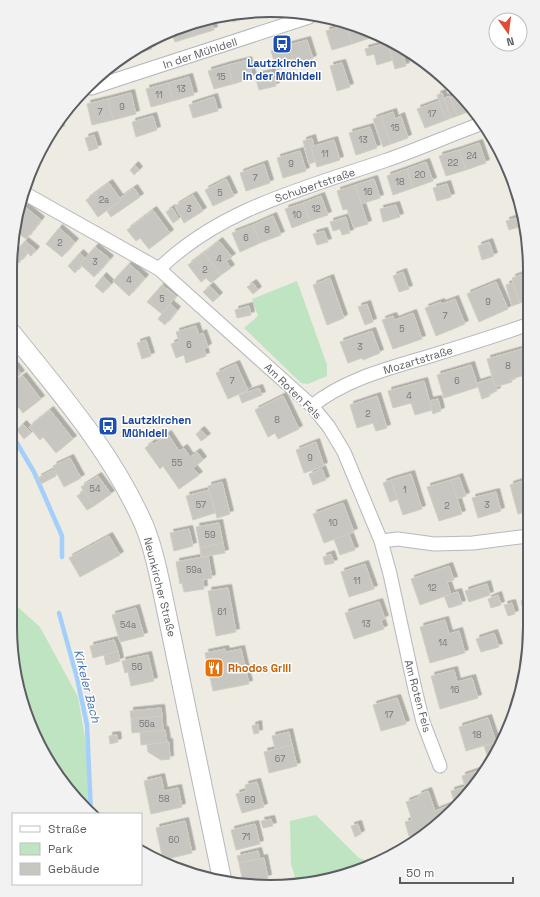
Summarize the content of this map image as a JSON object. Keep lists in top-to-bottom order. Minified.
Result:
{"streets":{"main road":["Neunkircher Straße"],"street":["In der Mühldell","Schubertstraße","Mozartstraße","Am Roten Fels"]},"crossings":[["Schubertstraße","Am Roten Fels"],["Mozartstraße","Am Roten Fels"]],"water":["Kirkeler Bach"],"places":{"bus stop":["Lautzkirchen In der Mühldell","Lautzkirchen Mühldell"],"restaurant":["Rhodos Grill"]},"house_numbers":["15","13","11","9","7","17","15","13","11","24","22","9","20","7","18","16","5","2a","3","12","10","8","6","2","4","3","2","4","5","9","7","5","6","3","8","7","6","4","2","8","9","55","54","1","57","3","2","10","59","59a","11","12","61","13","54a","14","56","16","17","56a","18","67","58","69","71","60"],"legend":["Straße","Park","Gebäude"],"scale_bar":"50 m","north":"bottom"}
